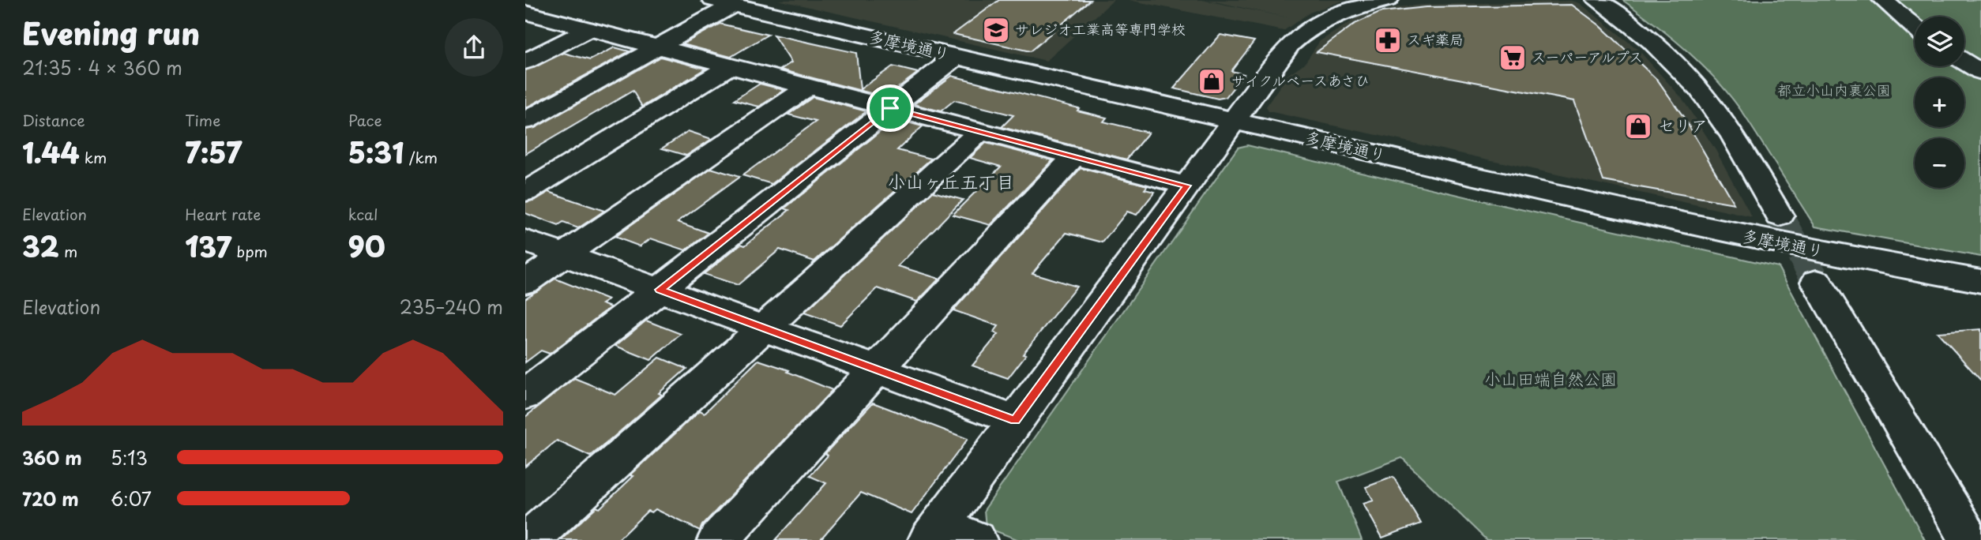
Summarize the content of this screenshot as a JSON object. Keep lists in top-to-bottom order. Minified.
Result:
{"streets":{"street":["多摩境通り"]},"districts":["小山ヶ丘五丁目"],"parks":["都立小山内裏公園","小山田端自然公園"],"places":{"school or university":["サレジオ工業高等専門学校"],"pharmacy":["スギ薬局"],"supermarket":["スーパーアルプス"],"shop":["サイクルベースあさひ","セリア"]},"page":{"heading":["Evening run","21:35 · 4 × 360 m"],"map_buttons":["+","−"],"stats":[["Distance","1.44 km"],["Time","7:57"],["Pace","5:31 /km"],["Elevation","32 m"],["Heart rate","137 bpm"],["kcal","90"]],"chart":["Elevation","235–240 m"],"list":[{"name":"360 m","note":"5:13"},{"name":"720 m","note":"6:07"}]}}
